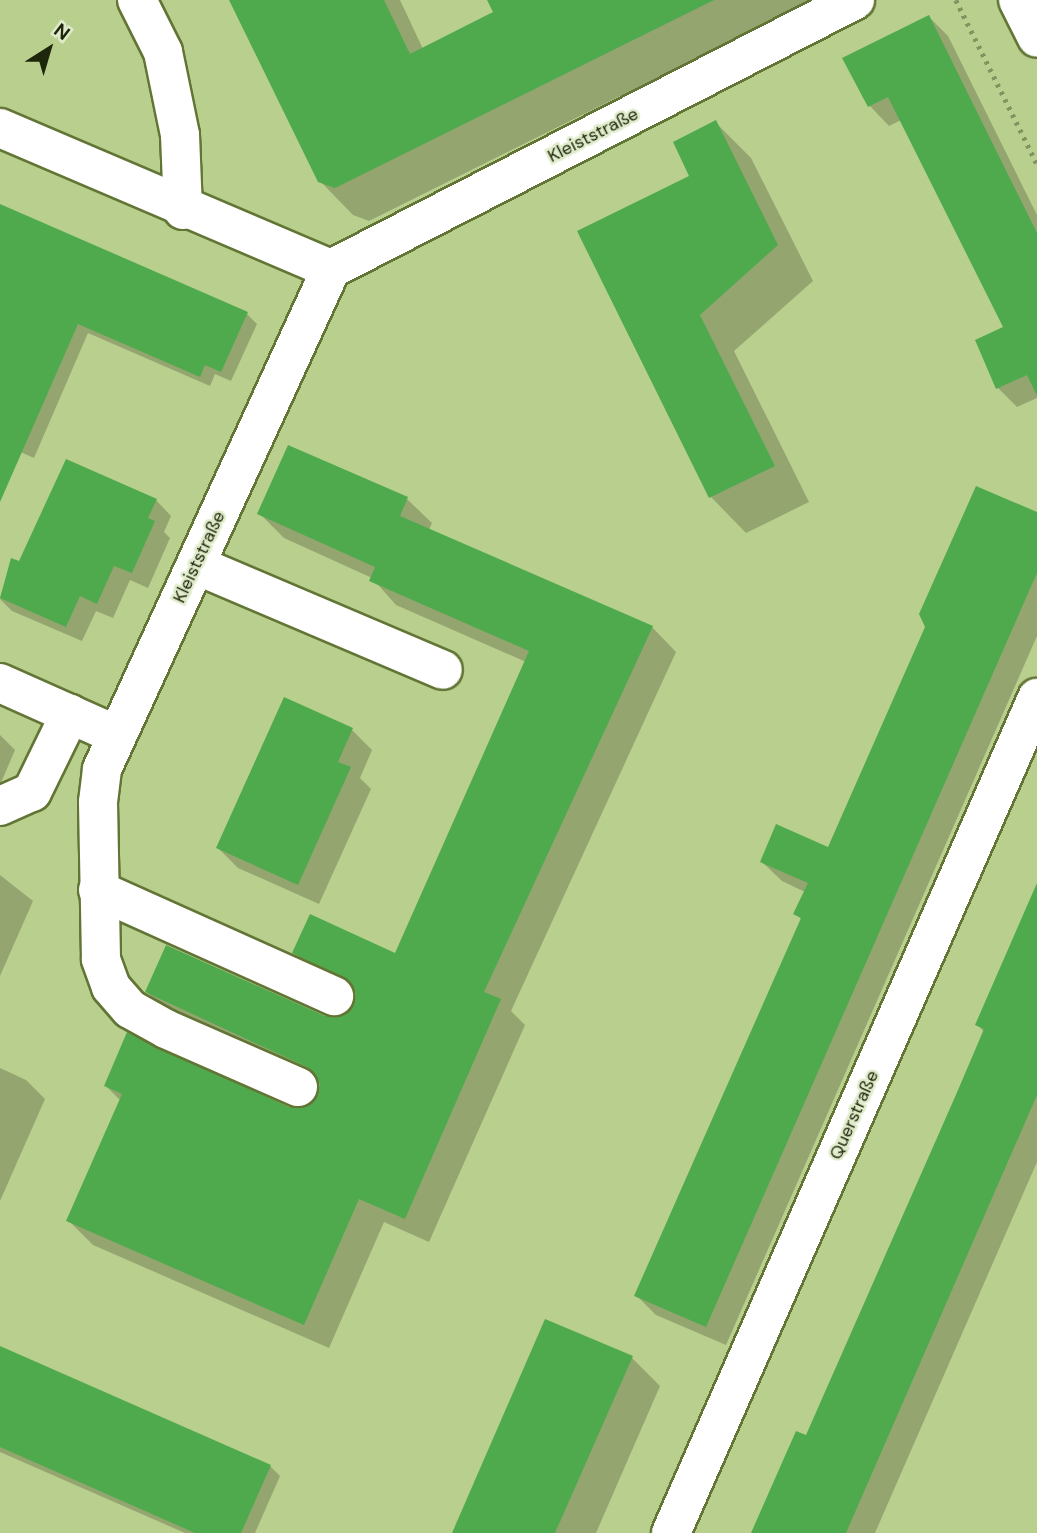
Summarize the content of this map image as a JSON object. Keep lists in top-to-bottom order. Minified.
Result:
{"streets":{"street":["Kleiststraße","Querstraße"]},"north":"top right"}
